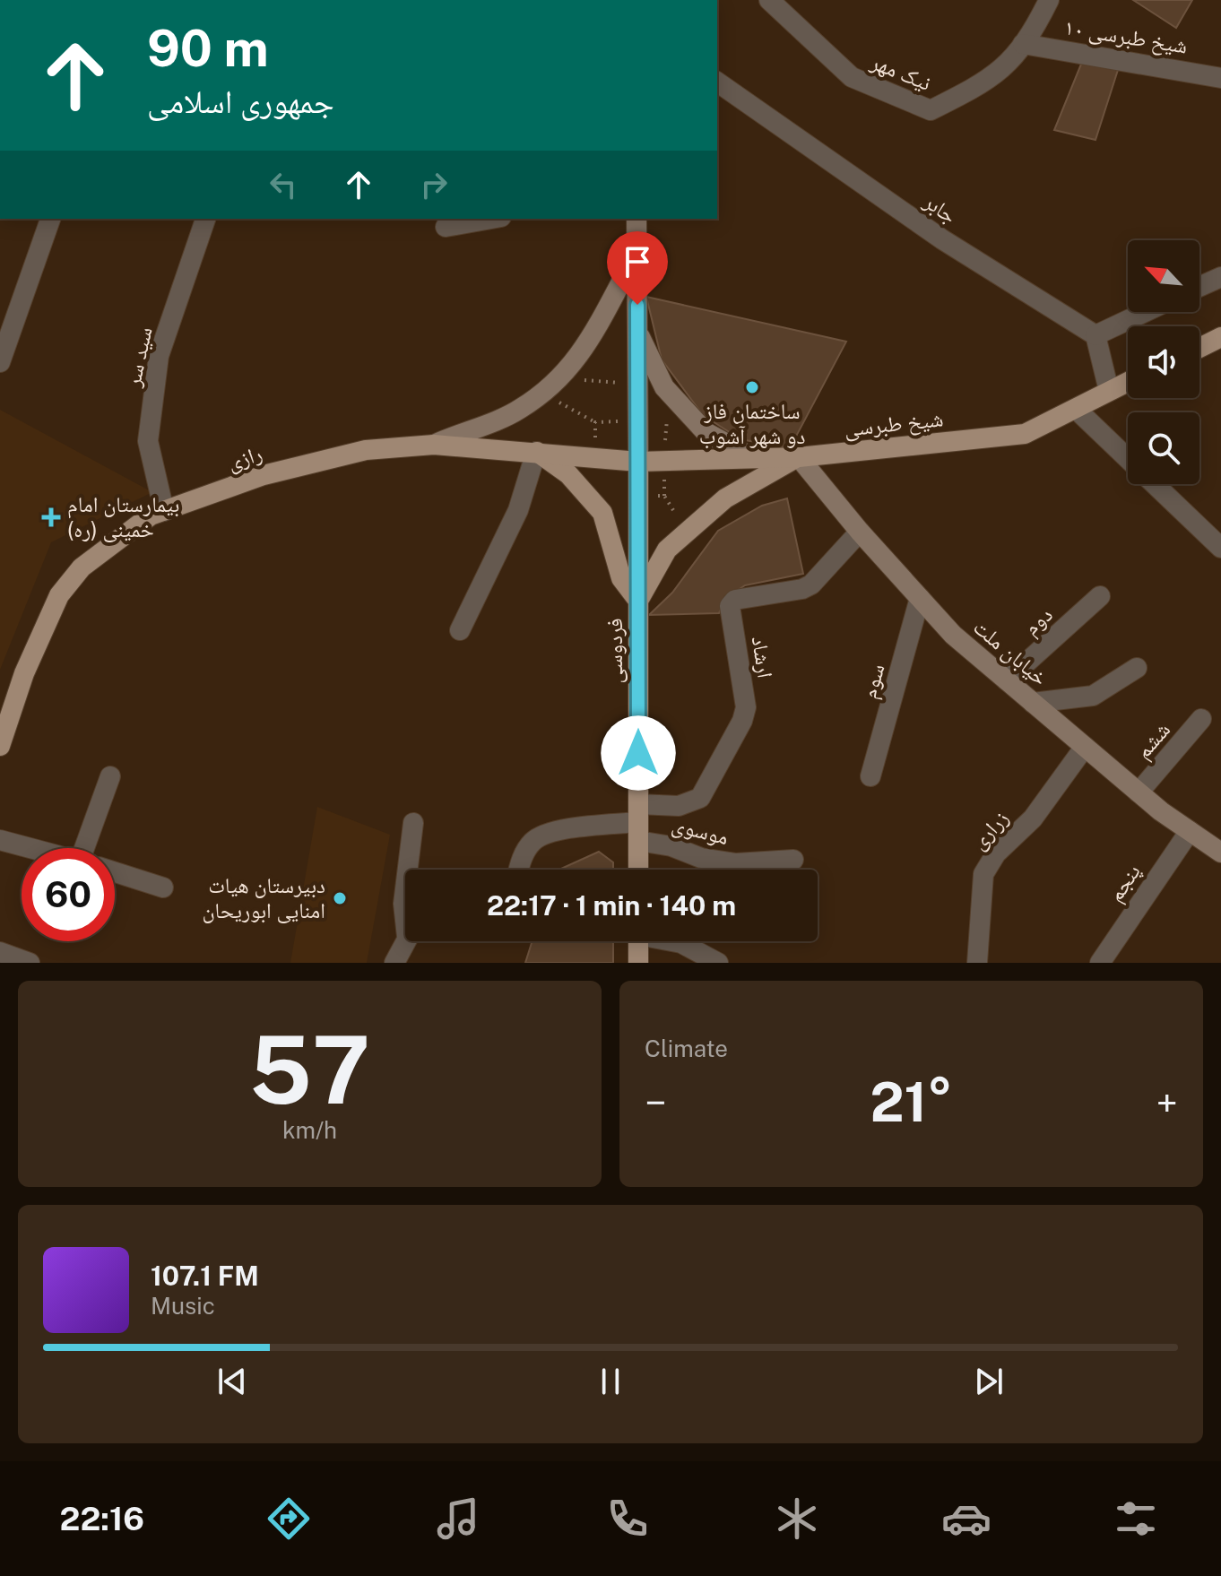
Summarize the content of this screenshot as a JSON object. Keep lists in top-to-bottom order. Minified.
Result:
{"streets":{"main road":["شیخ طبرسی","رازی","فردوسی","خیابان ملت"],"street":["شیخ طبرسی ۱۰","نیک مهر","جابر","سید سر","دوم","ارشاد","سوم","ششم","زراری","موسوی","پنجم"]},"crossings":[["شیخ طبرسی ۱۰","نیک مهر"],["سید سر","رازی"],["شیخ طبرسی","رازی"],["شیخ طبرسی","فردوسی"],["شیخ طبرسی","خیابان ملت"],["رازی","فردوسی"],["دوم","خیابان ملت"],["فردوسی","ارشاد"],["فردوسی","موسوی"],["خیابان ملت","ارشاد"],["خیابان ملت","سوم"],["خیابان ملت","ششم"],["خیابان ملت","زراری"],["خیابان ملت","پنجم"],["ارشاد","موسوی"]],"places":{"other":["ساختمان فاز دو شهر آشوب","دبیرستان هیات امنایی ابوریحان"],"health":["بیمارستان امام خمینی (ره)"]},"north":"top left","page":{"turn":["90 m","جمهوری اسلامی"],"limit":"60","trip":"22:17 · 1 min · 140 m","tile":[["57","km/h"],"Climate"],"heat":["−","21°","+"],"song":["107.1 FM","Music"],"tabs":"22:16"}}
